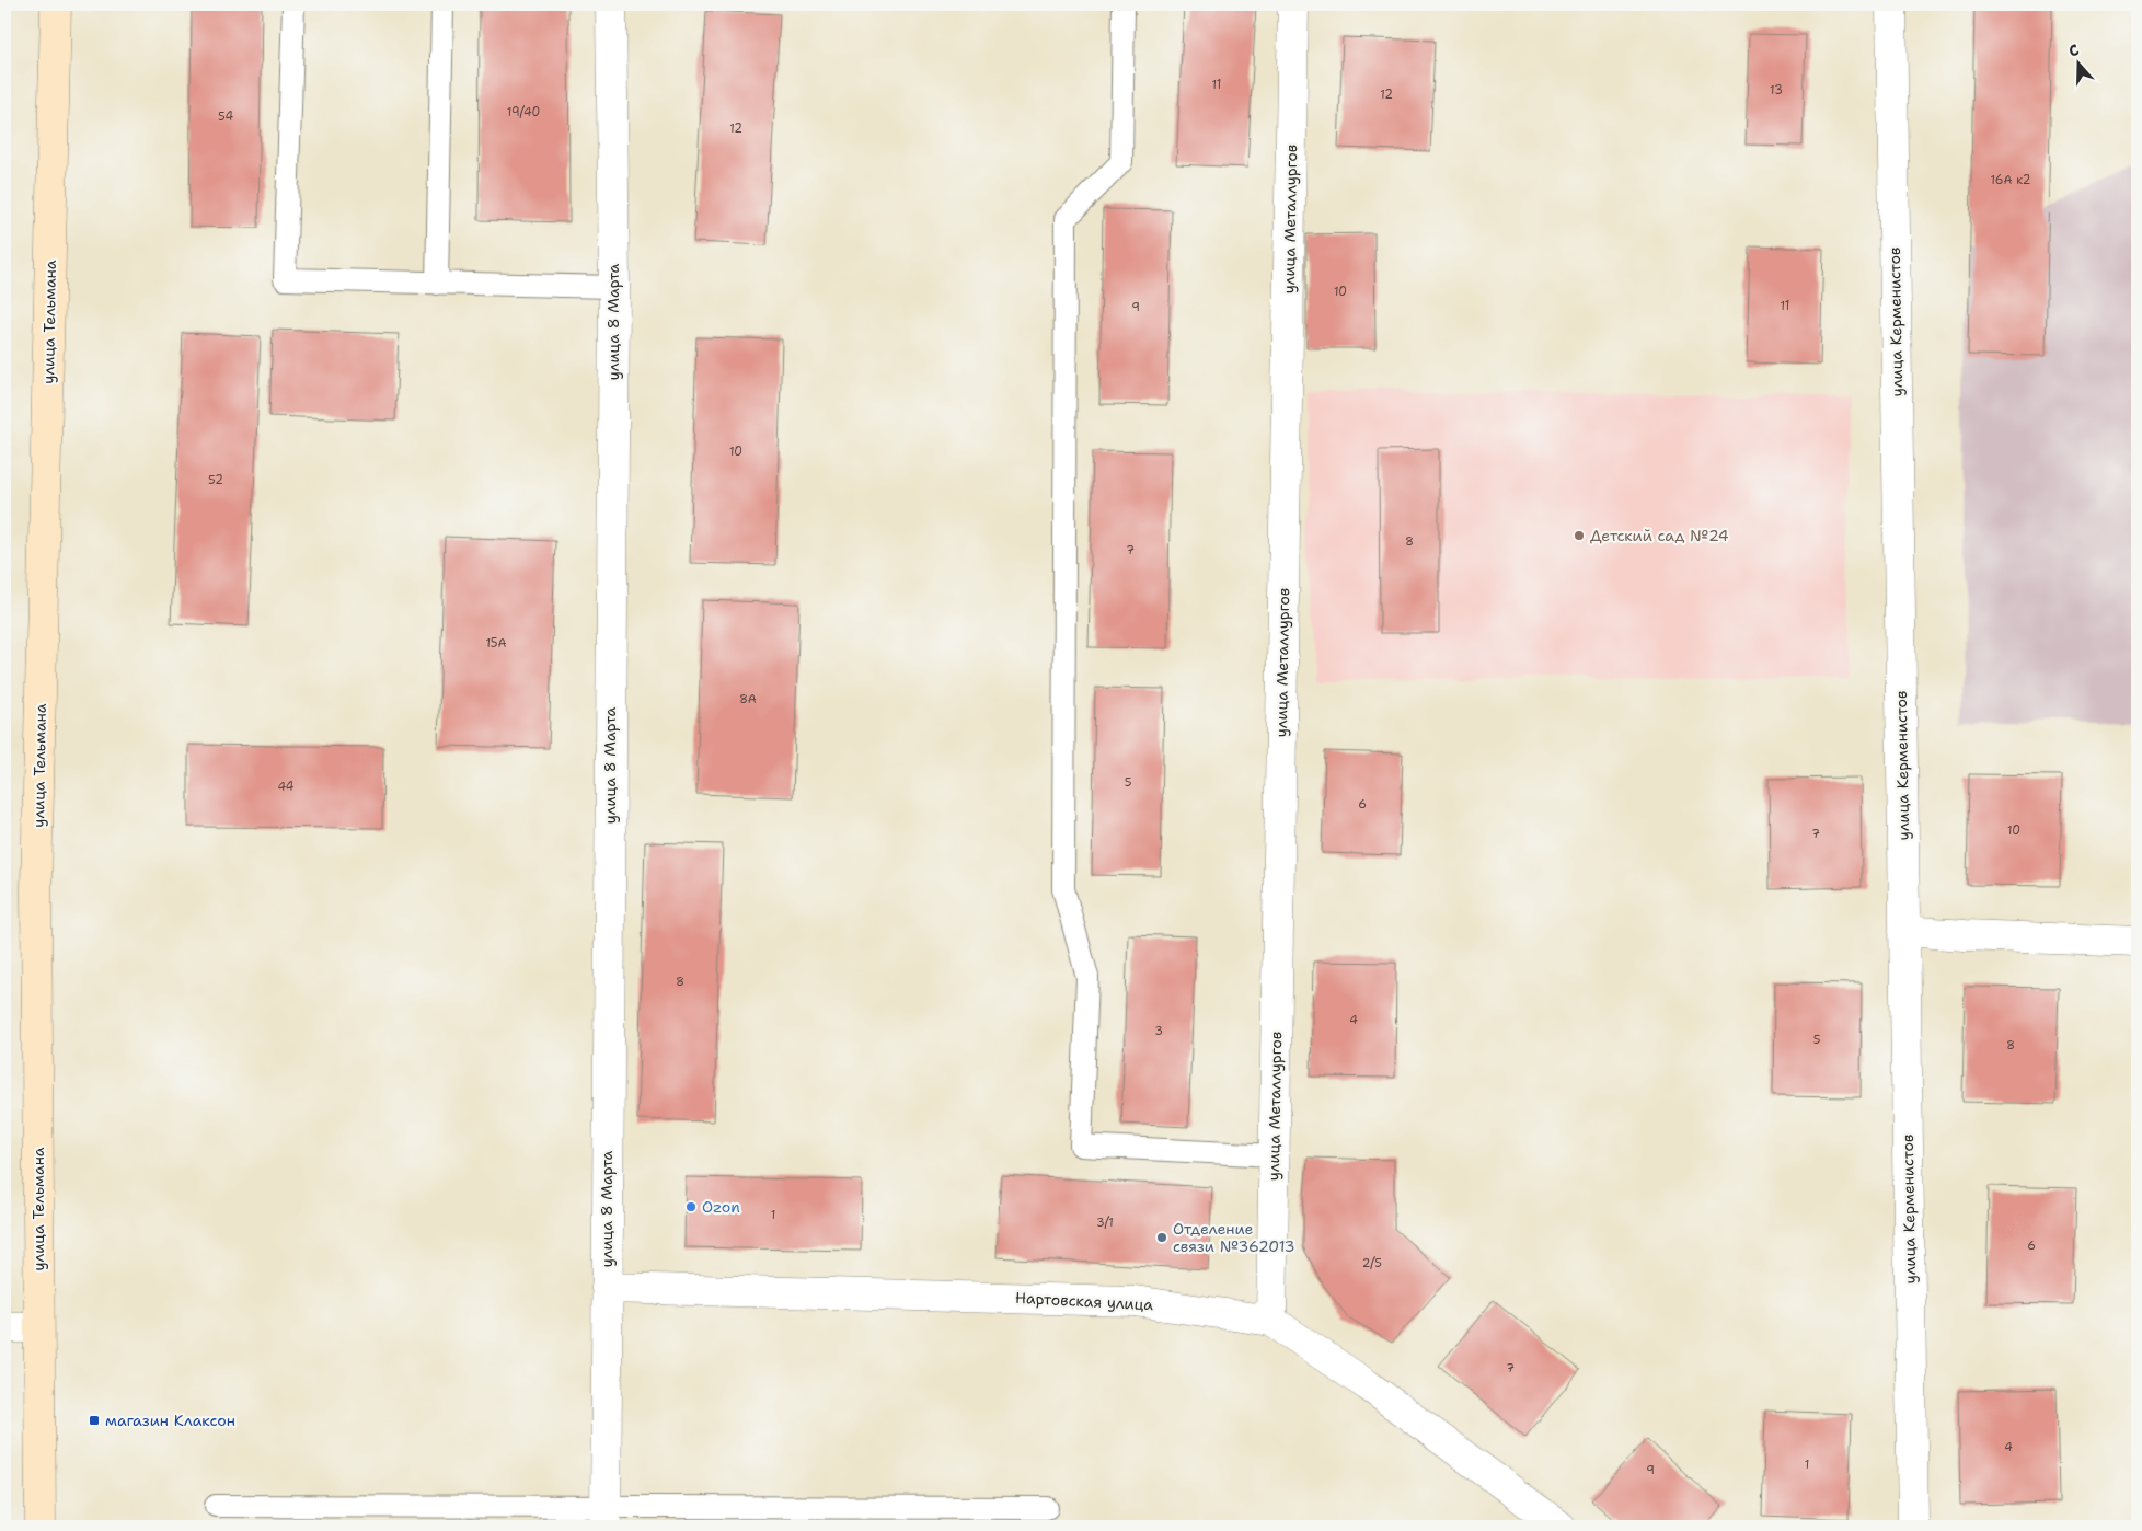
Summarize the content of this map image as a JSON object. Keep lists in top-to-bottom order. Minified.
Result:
{"streets":{"street":["улица Металлургов","улица Тельмана","улица 8 Марта","улица Керменистов","Нартовская улица"]},"crossings":[["улица Металлургов","Нартовская улица"],["улица 8 Марта","Нартовская улица"]],"places":{"other":["Детский сад №24","Ozon","Отделение связи №362013"],"transit":["магазин Клаксон"]},"house_numbers":["11","13","12","19/40","54","12","16А к2","10","11","9","10","52","8","7","15А","8А","5","44","6","10","7","8","4","3","5","8","1","3/1","6","2/5","7","4","1","9"],"north":"top"}
